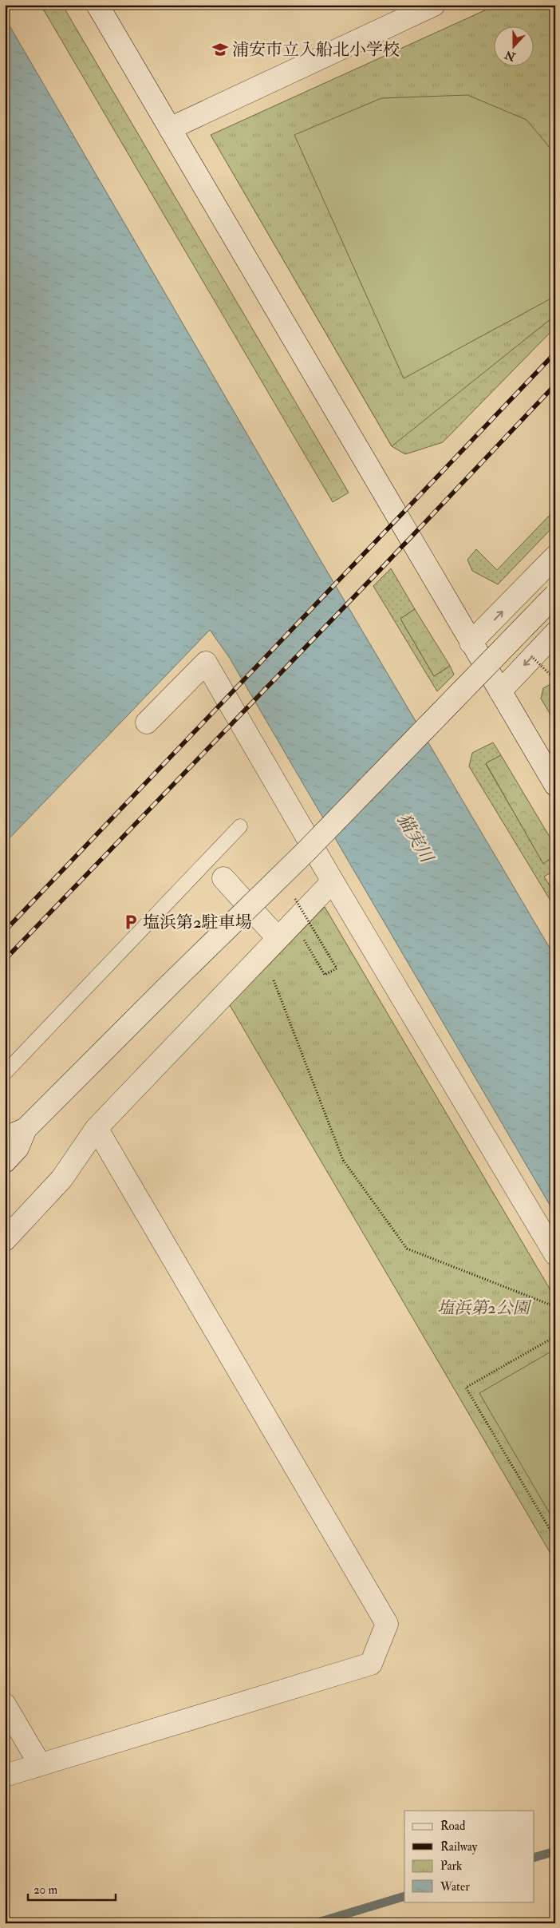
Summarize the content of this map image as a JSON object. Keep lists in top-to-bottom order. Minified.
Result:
{"water":["猫実川"],"parks":["塩浜第2公園"],"places":{"school or university":["浦安市立入船北小学校"],"parking":["塩浜第2駐車場"]},"legend":["Road","Railway","Park","Water"],"scale_bar":"20 m","north":"bottom"}
